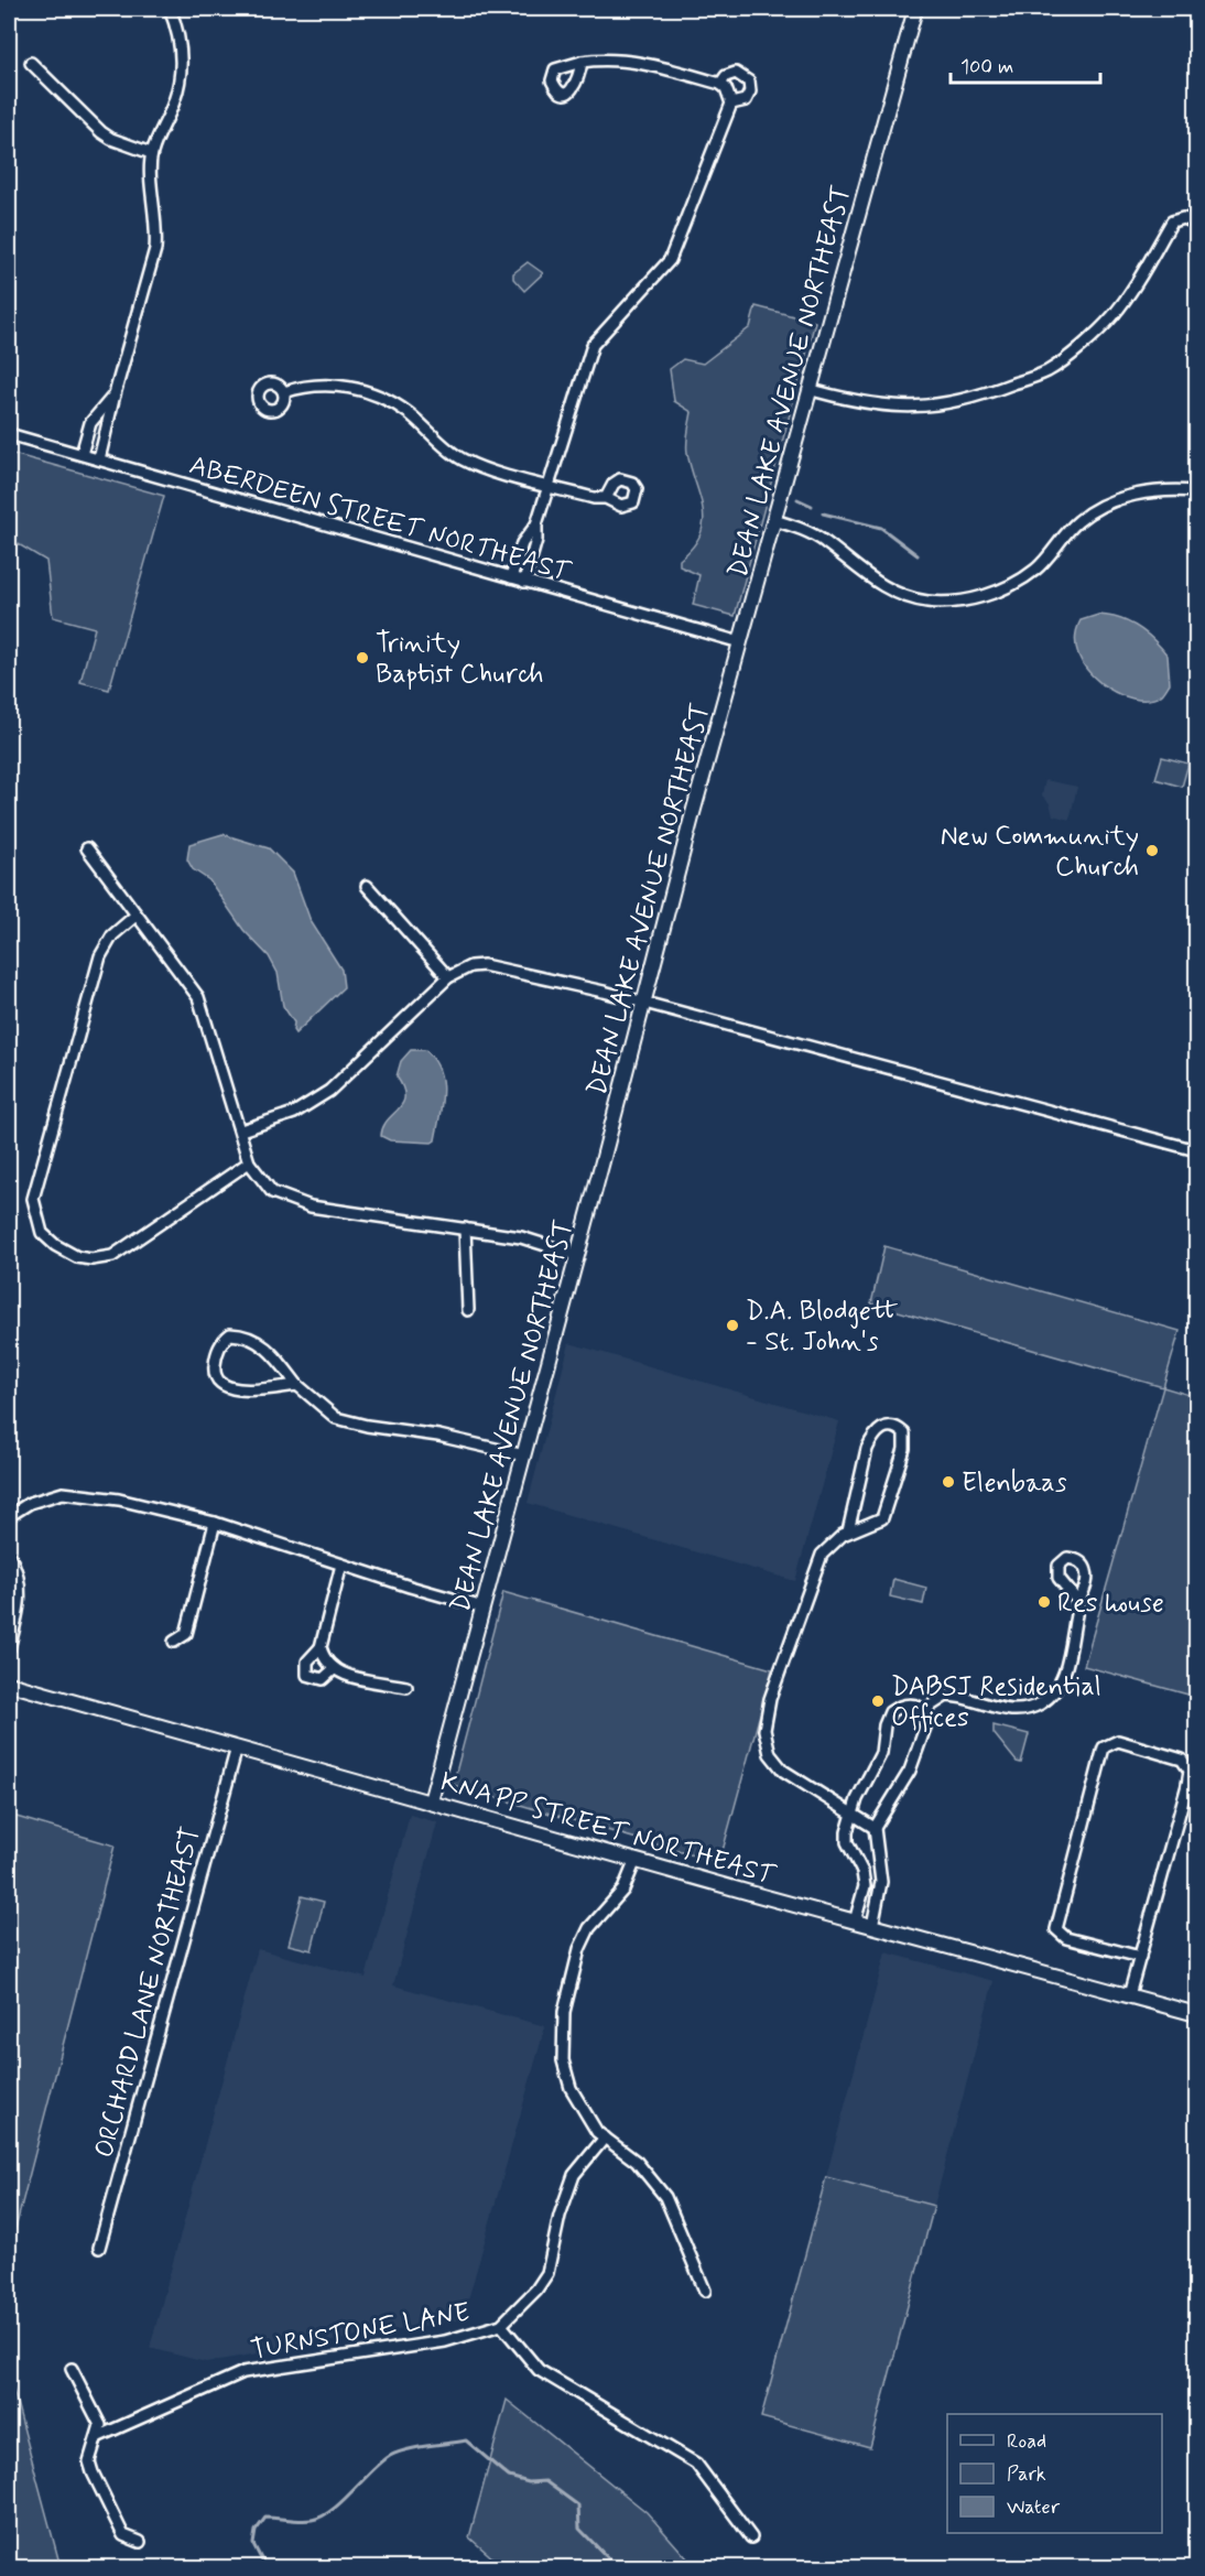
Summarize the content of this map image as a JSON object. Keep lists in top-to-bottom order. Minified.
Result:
{"streets":{"main road":["DEAN LAKE AVENUE NORTHEAST","KNAPP STREET NORTHEAST"],"street":["ABERDEEN STREET NORTHEAST","ORCHARD LANE NORTHEAST","TURNSTONE LANE"]},"crossings":[["DEAN LAKE AVENUE NORTHEAST","ABERDEEN STREET NORTHEAST"],["DEAN LAKE AVENUE NORTHEAST","KNAPP STREET NORTHEAST"],["KNAPP STREET NORTHEAST","ORCHARD LANE NORTHEAST"]],"places":["Trinity Baptist Church","New Community Church","D.A. Blodgett - St. John's","Elenbaas","Res house","DABSJ Residential Offices"],"legend":["Road","Park","Water"],"scale_bar":"100 m"}
